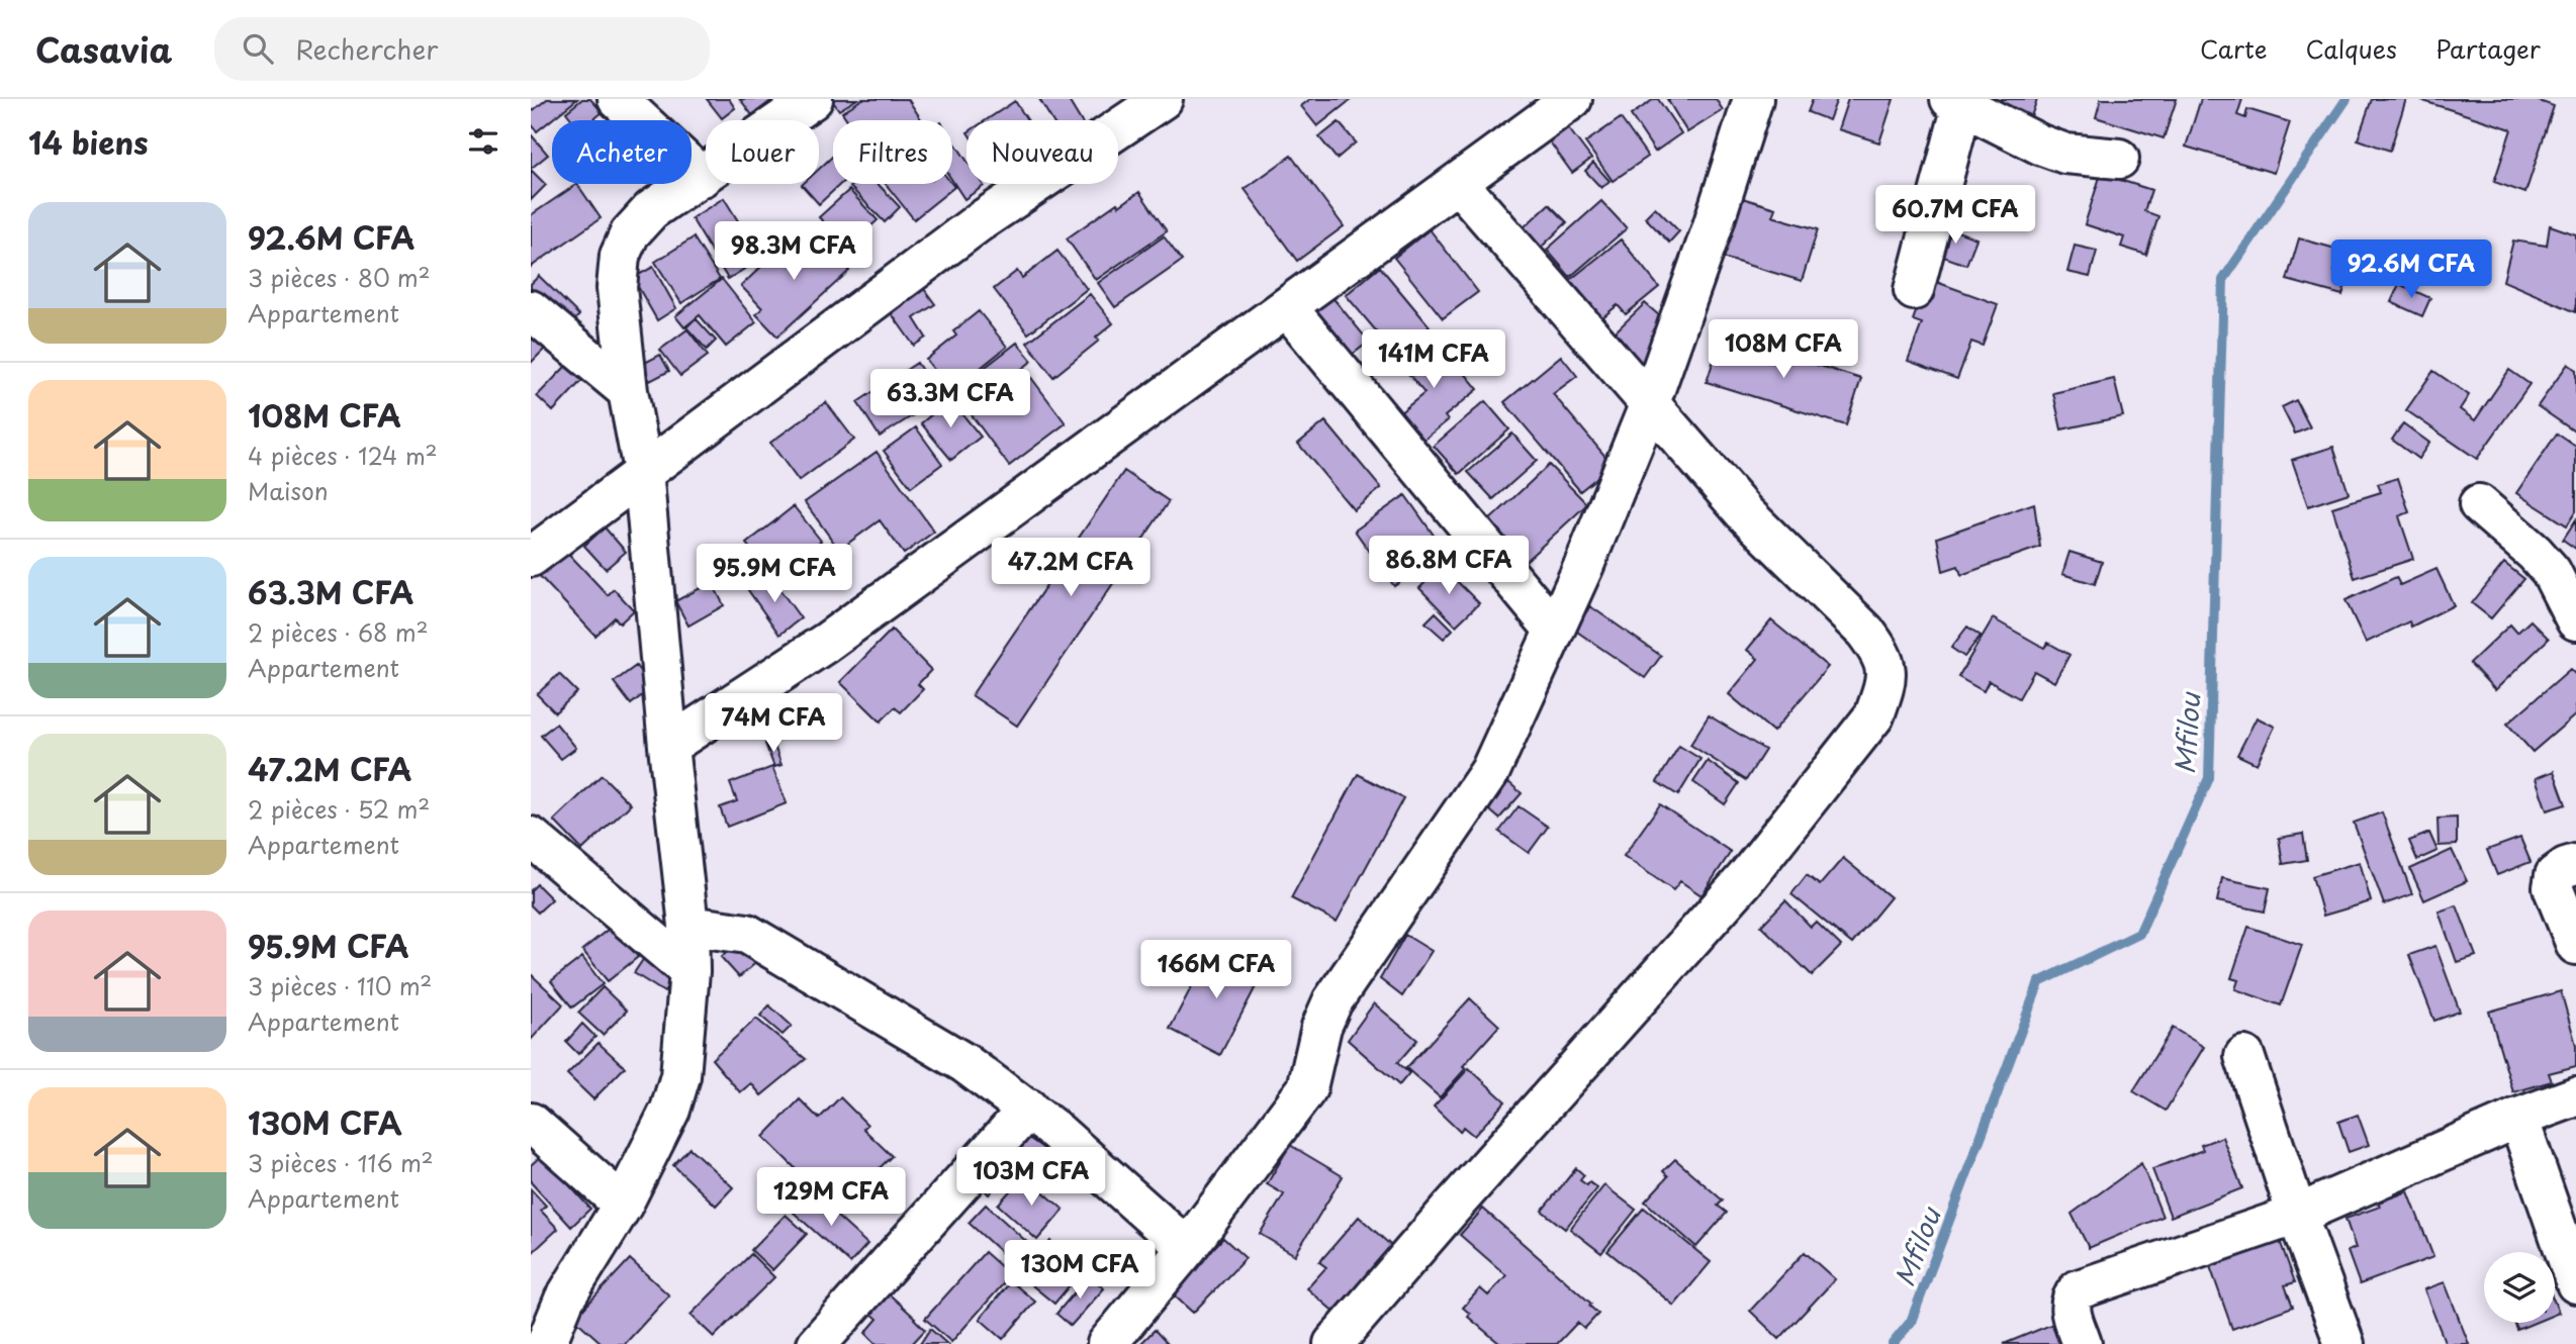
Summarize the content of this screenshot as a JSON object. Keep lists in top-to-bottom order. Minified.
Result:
{"water":["Mfilou"],"page":{"header":"Casavia","search":"Rechercher","nav":["Carte","Calques","Partager"],"heading":"14 biens","chip":["Acheter","Louer","Filtres","Nouveau"],"list":[{"name":"92.6M CFA","note":"3 pièces · 80 m² · Appartement"},{"name":"108M CFA","note":"4 pièces · 124 m² · Maison"},{"name":"63.3M CFA","note":"2 pièces · 68 m² · Appartement"},{"name":"47.2M CFA","note":"2 pièces · 52 m² · Appartement"},{"name":"95.9M CFA","note":"3 pièces · 110 m² · Appartement"},{"name":"130M CFA","note":"3 pièces · 116 m² · Appartement"}],"price":["60.7M CFA","98.3M CFA","92.6M CFA","108M CFA","141M CFA","63.3M CFA","86.8M CFA","47.2M CFA","95.9M CFA","74M CFA","166M CFA","103M CFA","129M CFA","130M CFA"]}}
